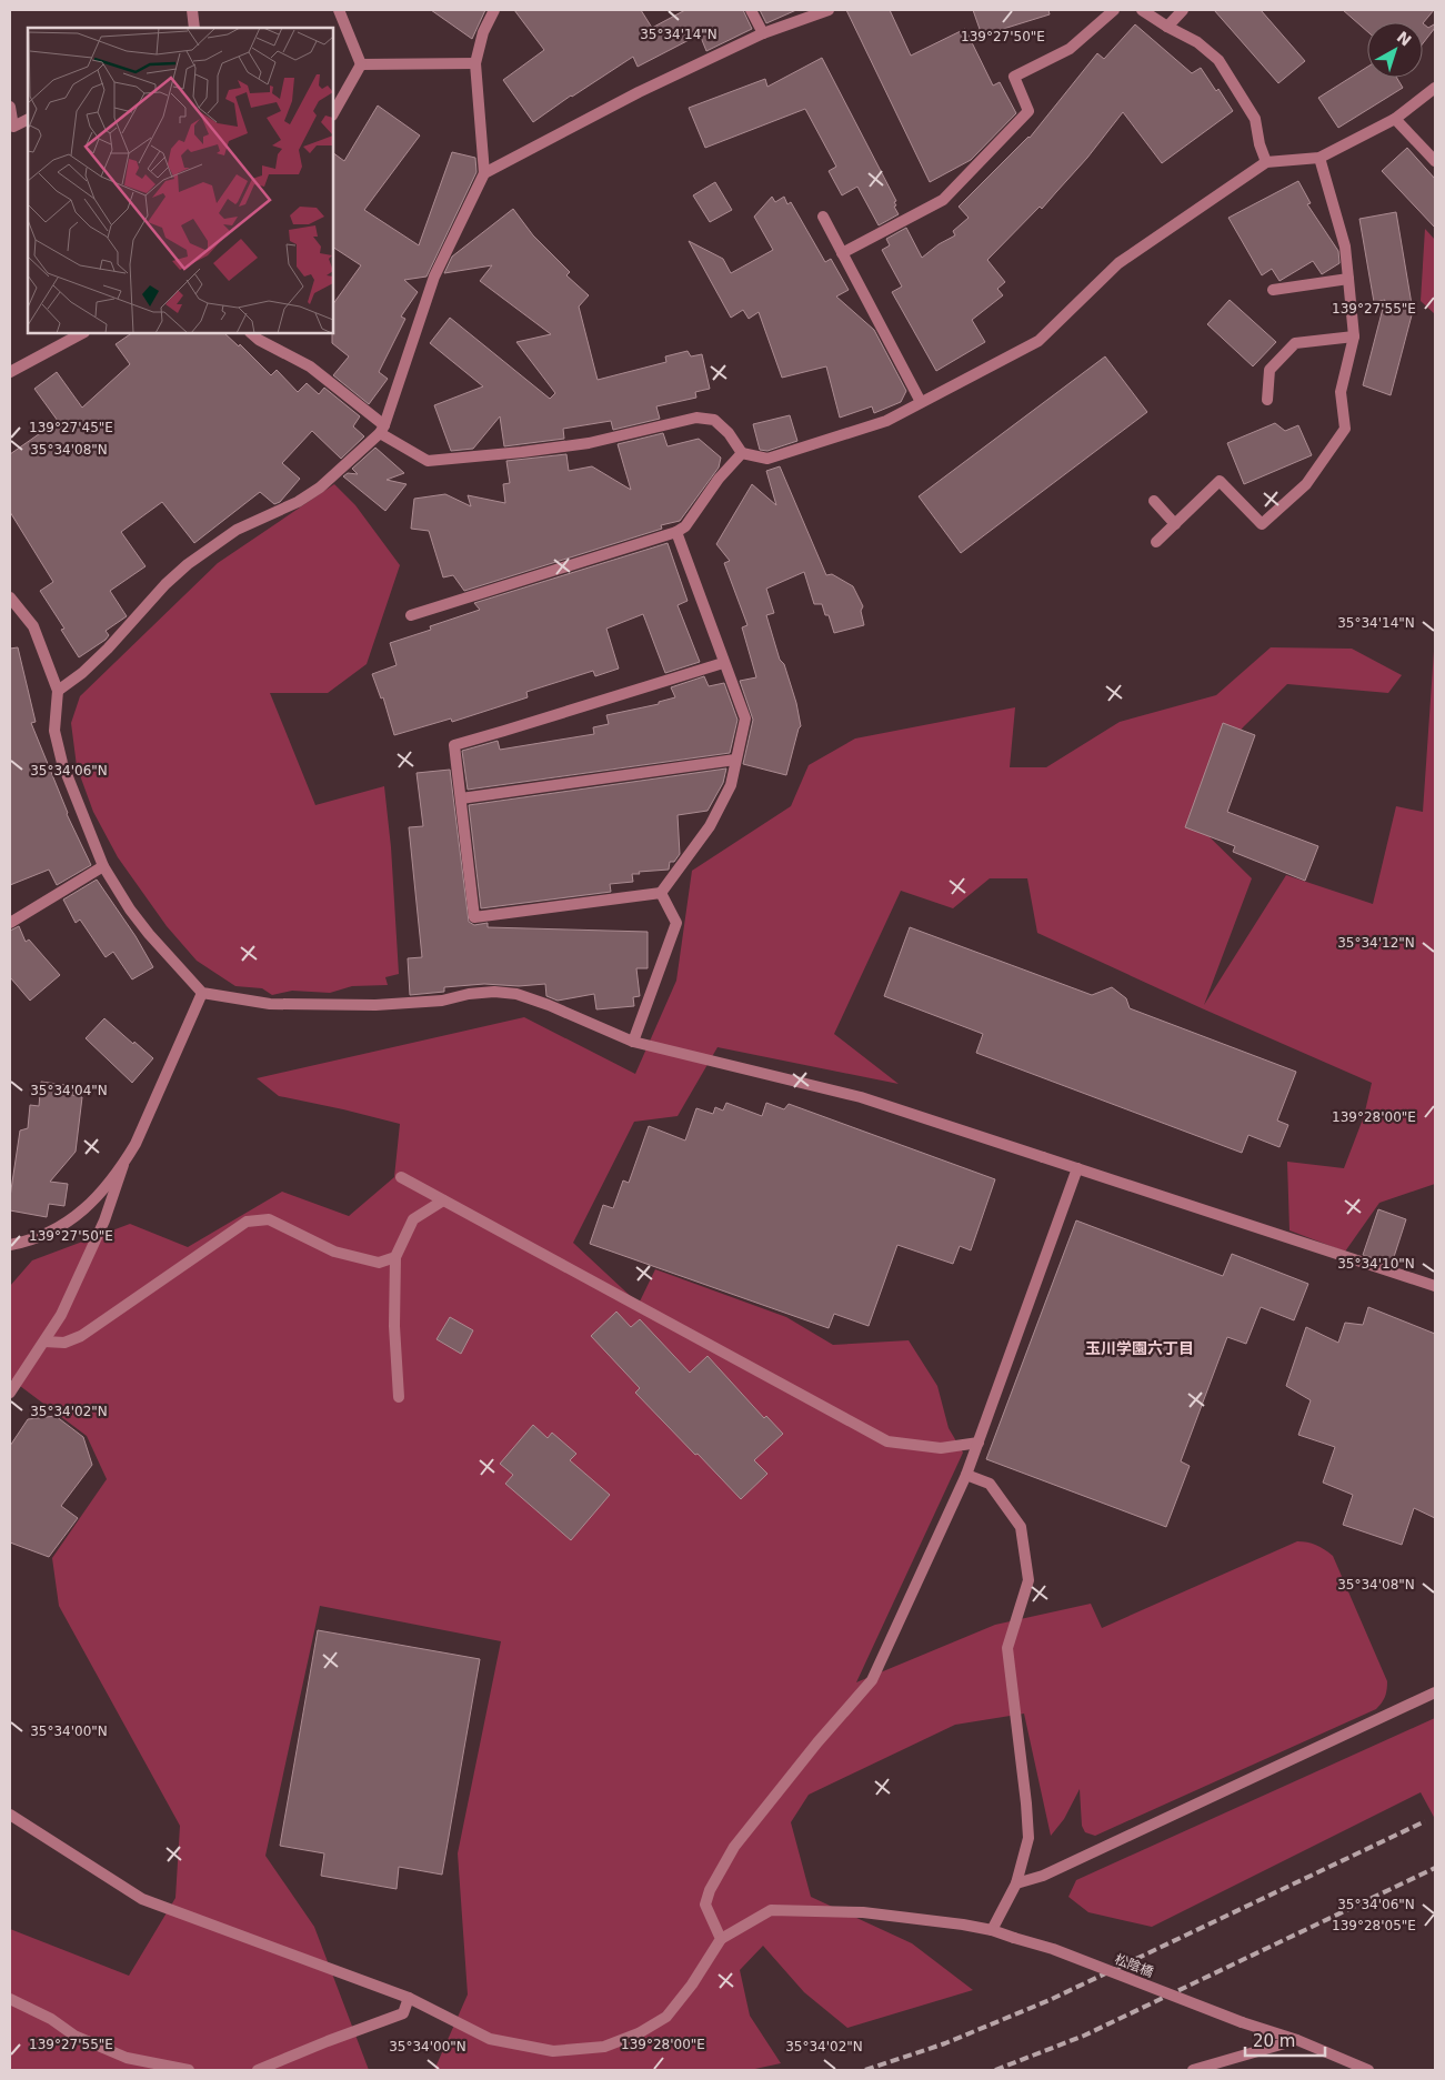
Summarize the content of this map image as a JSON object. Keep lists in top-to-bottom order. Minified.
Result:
{"streets":{"street":["松陰橋"]},"districts":["玉川学園六丁目"],"scale_bar":"20 m","north":"top right","coordinates":["35°34'14\"N","139°27'50\"E","139°27'55\"E","139°27'45\"E","35°34'08\"N","35°34'06\"N","35°34'12\"N","35°34'04\"N","139°28'00\"E","35°34'10\"N","35°34'02\"N","35°34'00\"N","139°28'05\"E"]}
